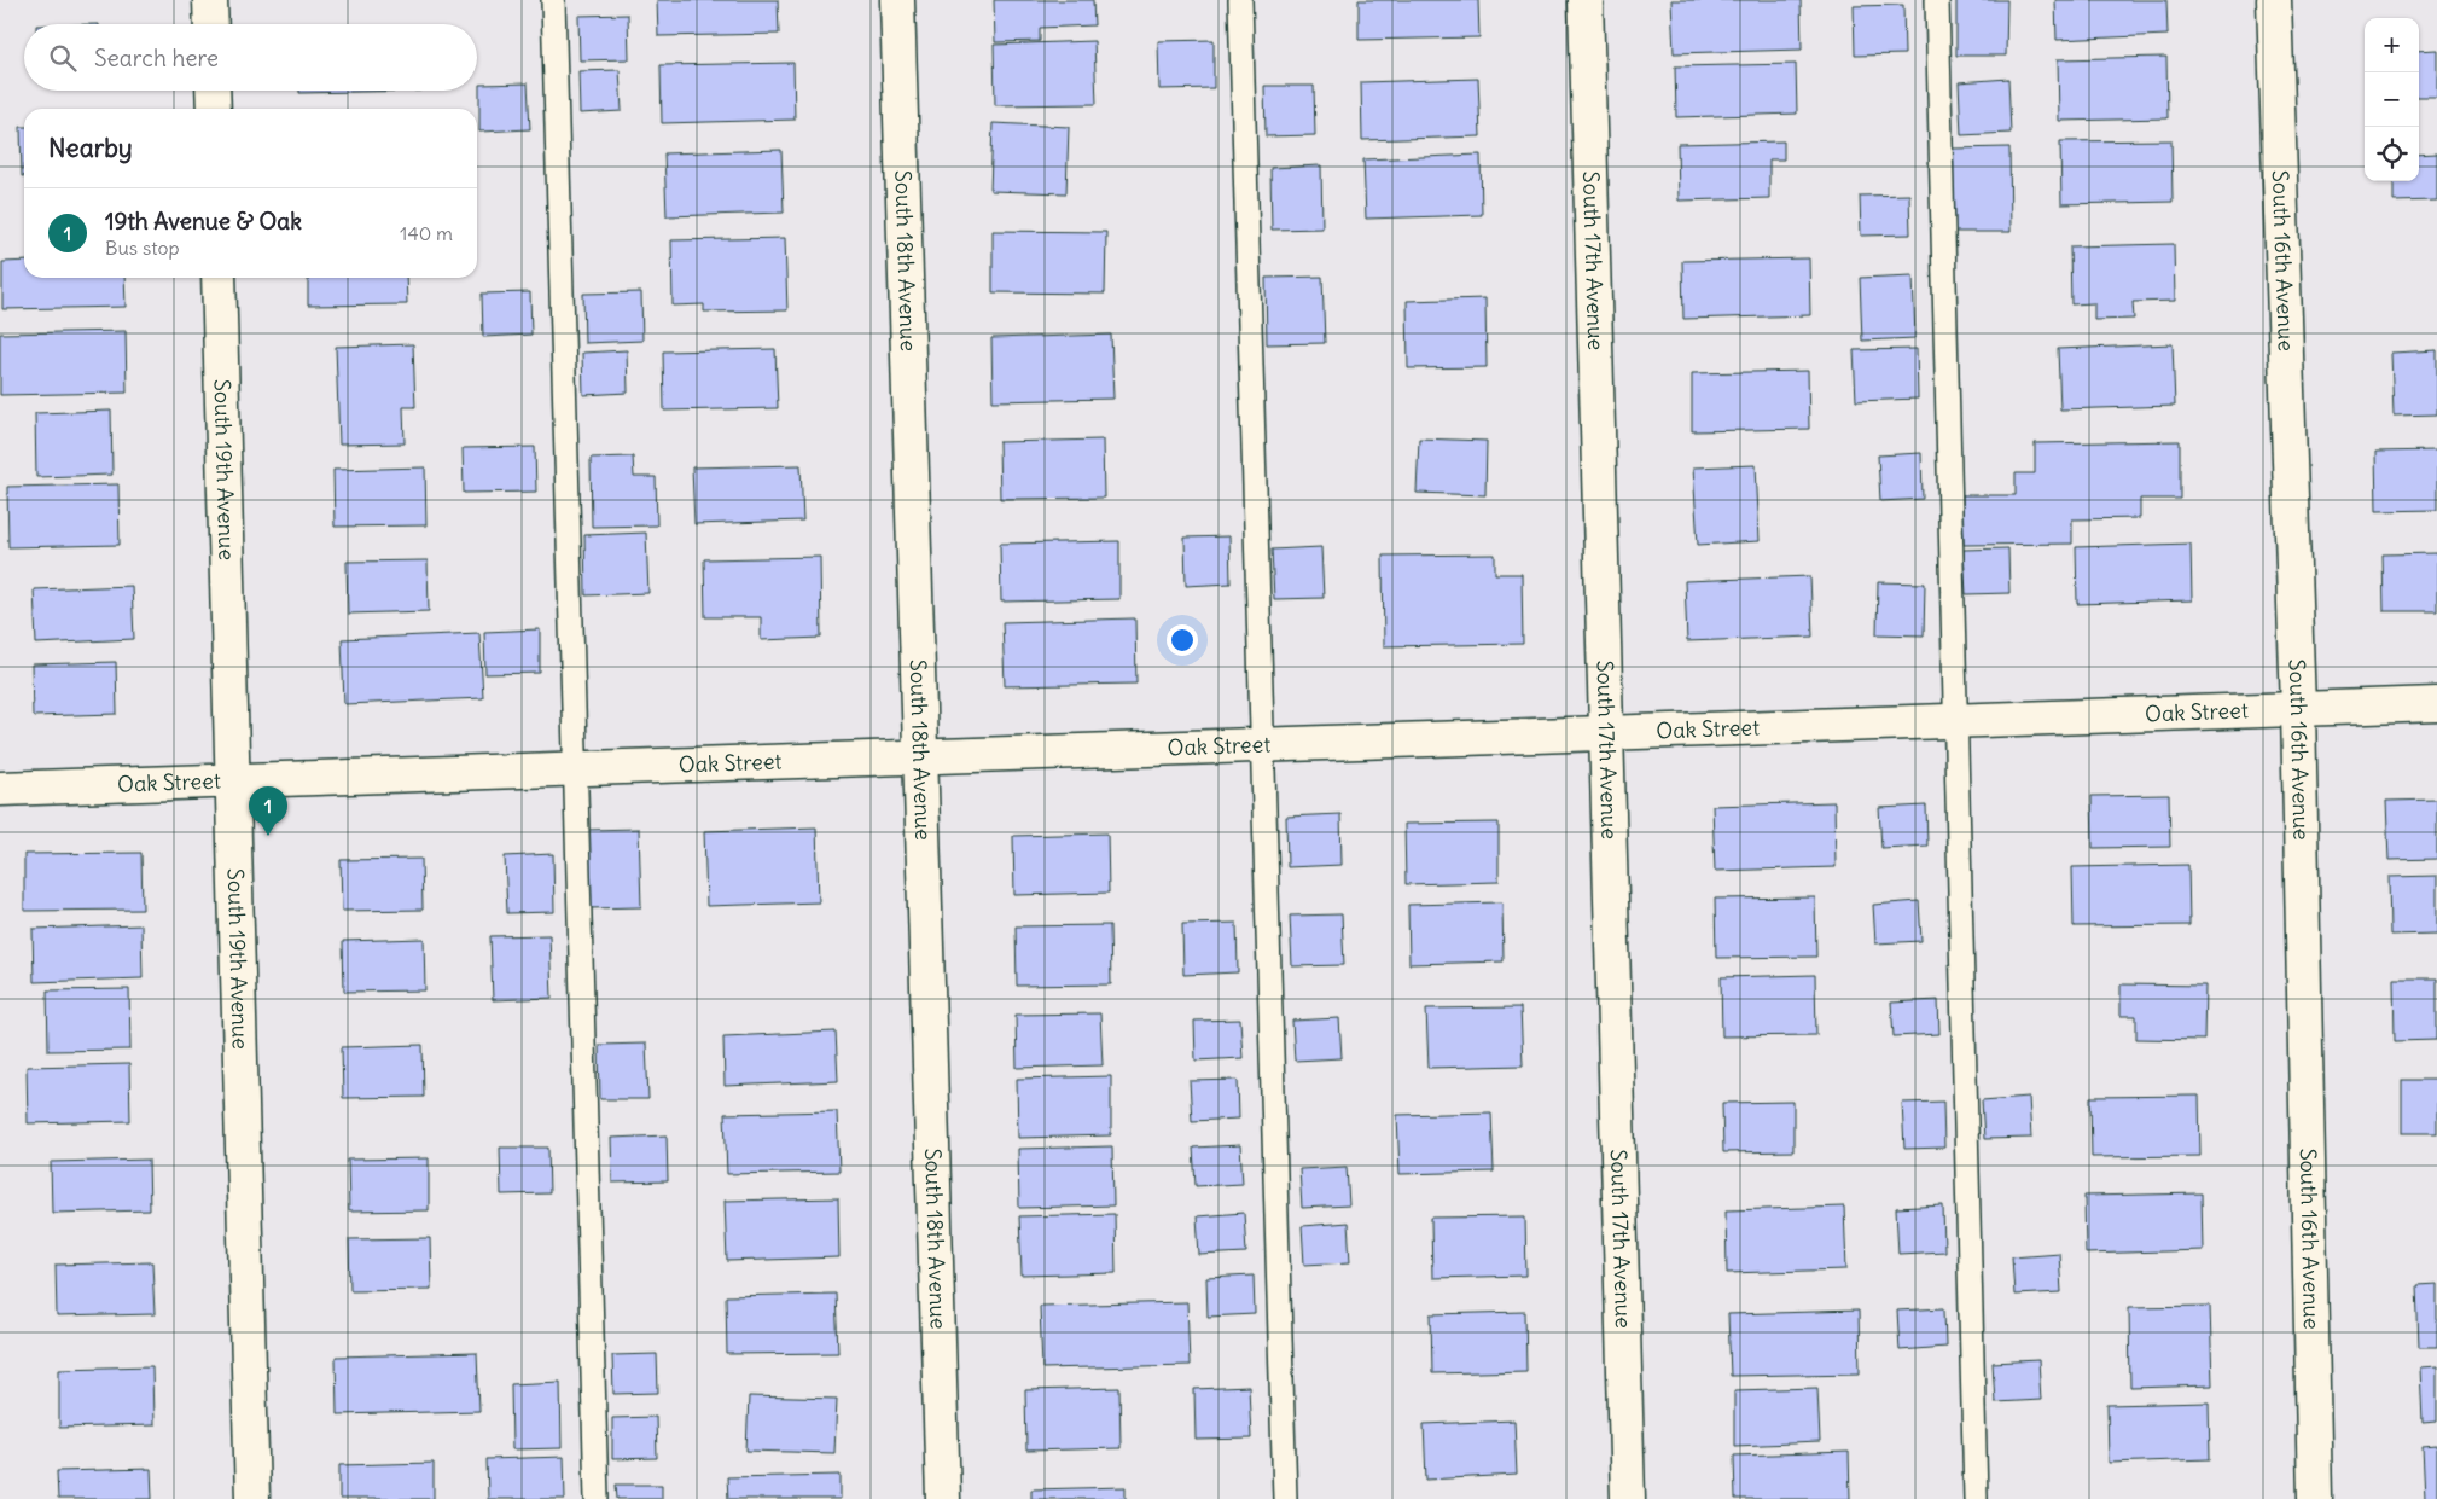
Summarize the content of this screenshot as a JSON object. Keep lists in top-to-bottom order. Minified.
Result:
{"streets":{"street":["South 18th Avenue","South 17th Avenue","South 16th Avenue","South 19th Avenue","Oak Street"]},"crossings":[["South 18th Avenue","Oak Street"],["South 17th Avenue","Oak Street"],["South 16th Avenue","Oak Street"],["South 19th Avenue","Oak Street"]],"page":{"map_buttons":["+","−"],"search":"Search here","heading":"Nearby","list":[{"mark":"1","name":"19th Avenue & Oak","note":"Bus stop","value":"140 m"}],"pins":"1"}}
